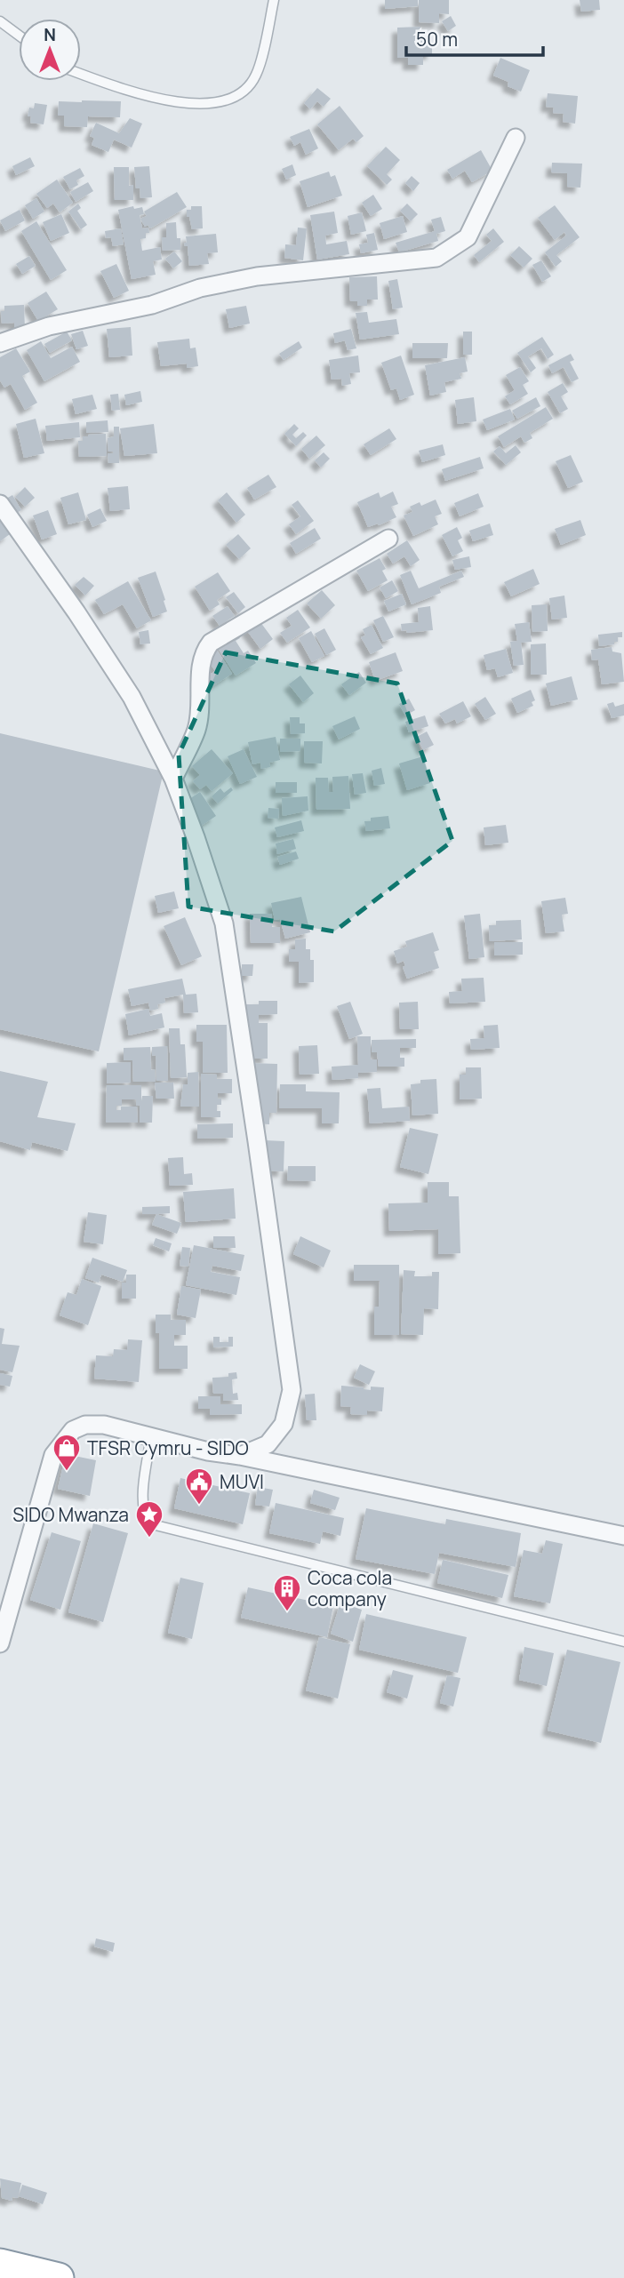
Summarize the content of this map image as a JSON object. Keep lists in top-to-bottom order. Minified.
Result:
{"places":{"shop":["TFSR Cymru - SIDO"],"public building":["MUVI"],"place":["SIDO Mwanza"],"building":["Coca cola company"]},"scale_bar":"50 m","north":"top"}
